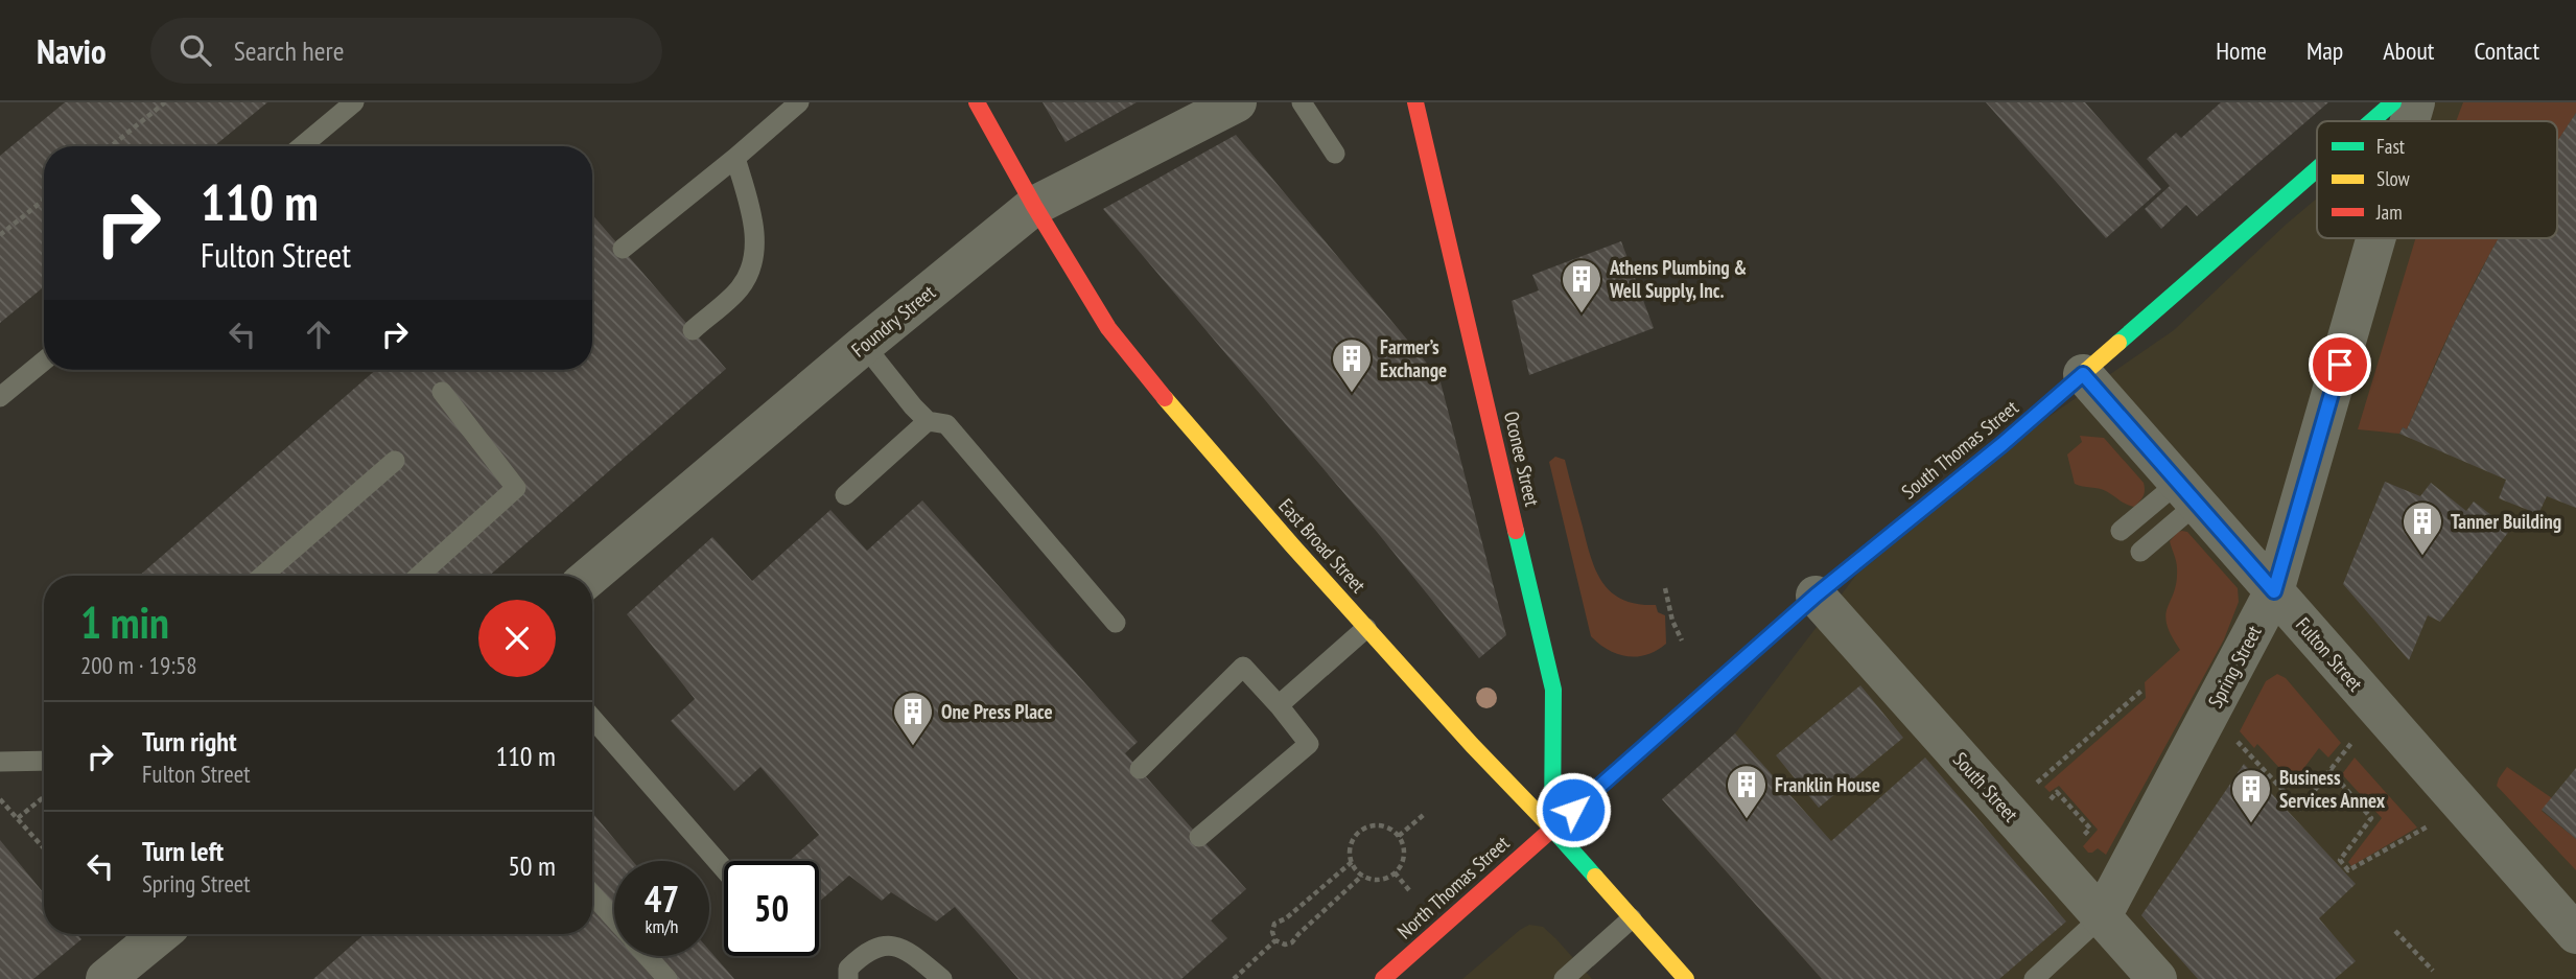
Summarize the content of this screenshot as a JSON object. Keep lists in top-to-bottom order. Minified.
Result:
{"streets":{"main road":["South Thomas Street","Oconee Street","East Broad Street","North Thomas Street"],"street":["Foundry Street","Fulton Street","Spring Street","South Street"]},"crossings":[["Foundry Street","East Broad Street"],["South Thomas Street","Oconee Street"],["South Thomas Street","East Broad Street"],["South Thomas Street","Fulton Street"],["South Thomas Street","South Street"],["South Thomas Street","North Thomas Street"],["Oconee Street","East Broad Street"],["Oconee Street","North Thomas Street"],["East Broad Street","North Thomas Street"],["Fulton Street","Spring Street"],["Spring Street","South Street"]],"places":{"building":["Athens Plumbing & Well Supply, Inc.","Farmer’s Exchange","Tanner Building","One Press Place","Franklin House","Business Services Annex"]},"legend":["Fast","Slow","Jam"],"page":{"header":"Navio","search":"Search here","nav":["Home","Map","About","Contact"],"turn":["110 m","Fulton Street"],"heading":["1 min","200 m · 19:58"],"list":[{"name":"Turn right","note":"Fulton Street","value":"110 m"},{"name":"Turn left","note":"Spring Street","value":"50 m"}],"speed":"47 km/h","limit":"50"}}
